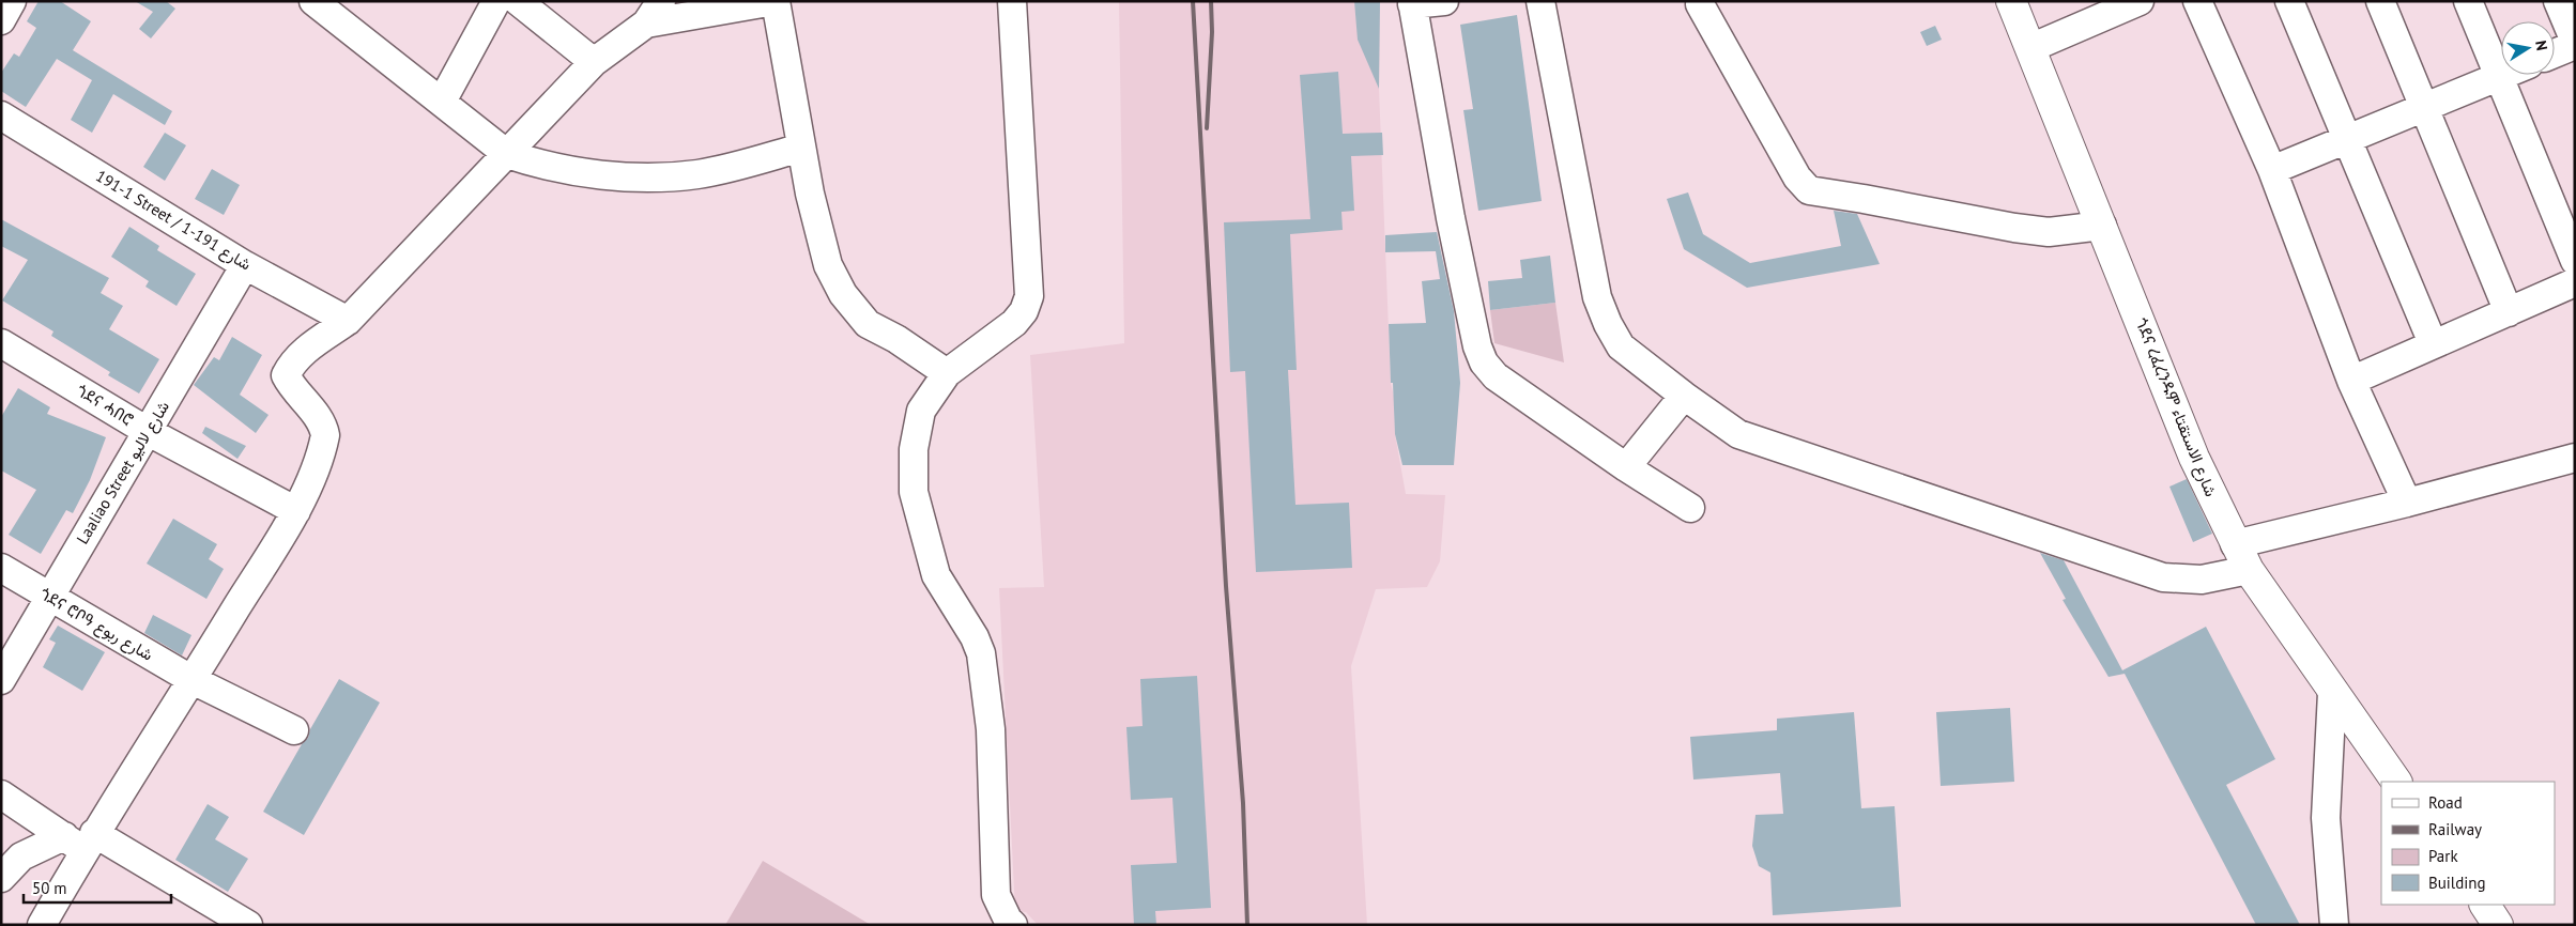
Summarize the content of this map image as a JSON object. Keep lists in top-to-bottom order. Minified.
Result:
{"streets":{"highway":["ጎደና ረፈረንዱም شارع الاستقتاء"],"street":["191-1 Street / شارع 191-1","ጎደና ሓበሮ","Laaliao Street شارع لاليو","ጎደና ሮቦዓ شارع ربوع"]},"crossings":[["191-1 Street / شارع 191-1","Laaliao Street شارع لاليو"],["ጎደና ሓበሮ","Laaliao Street شارع لاليو"],["Laaliao Street شارع لاليو","ጎደና ሮቦዓ شارع ربوع"]],"legend":["Road","Railway","Park","Building"],"scale_bar":"50 m","north":"right"}
